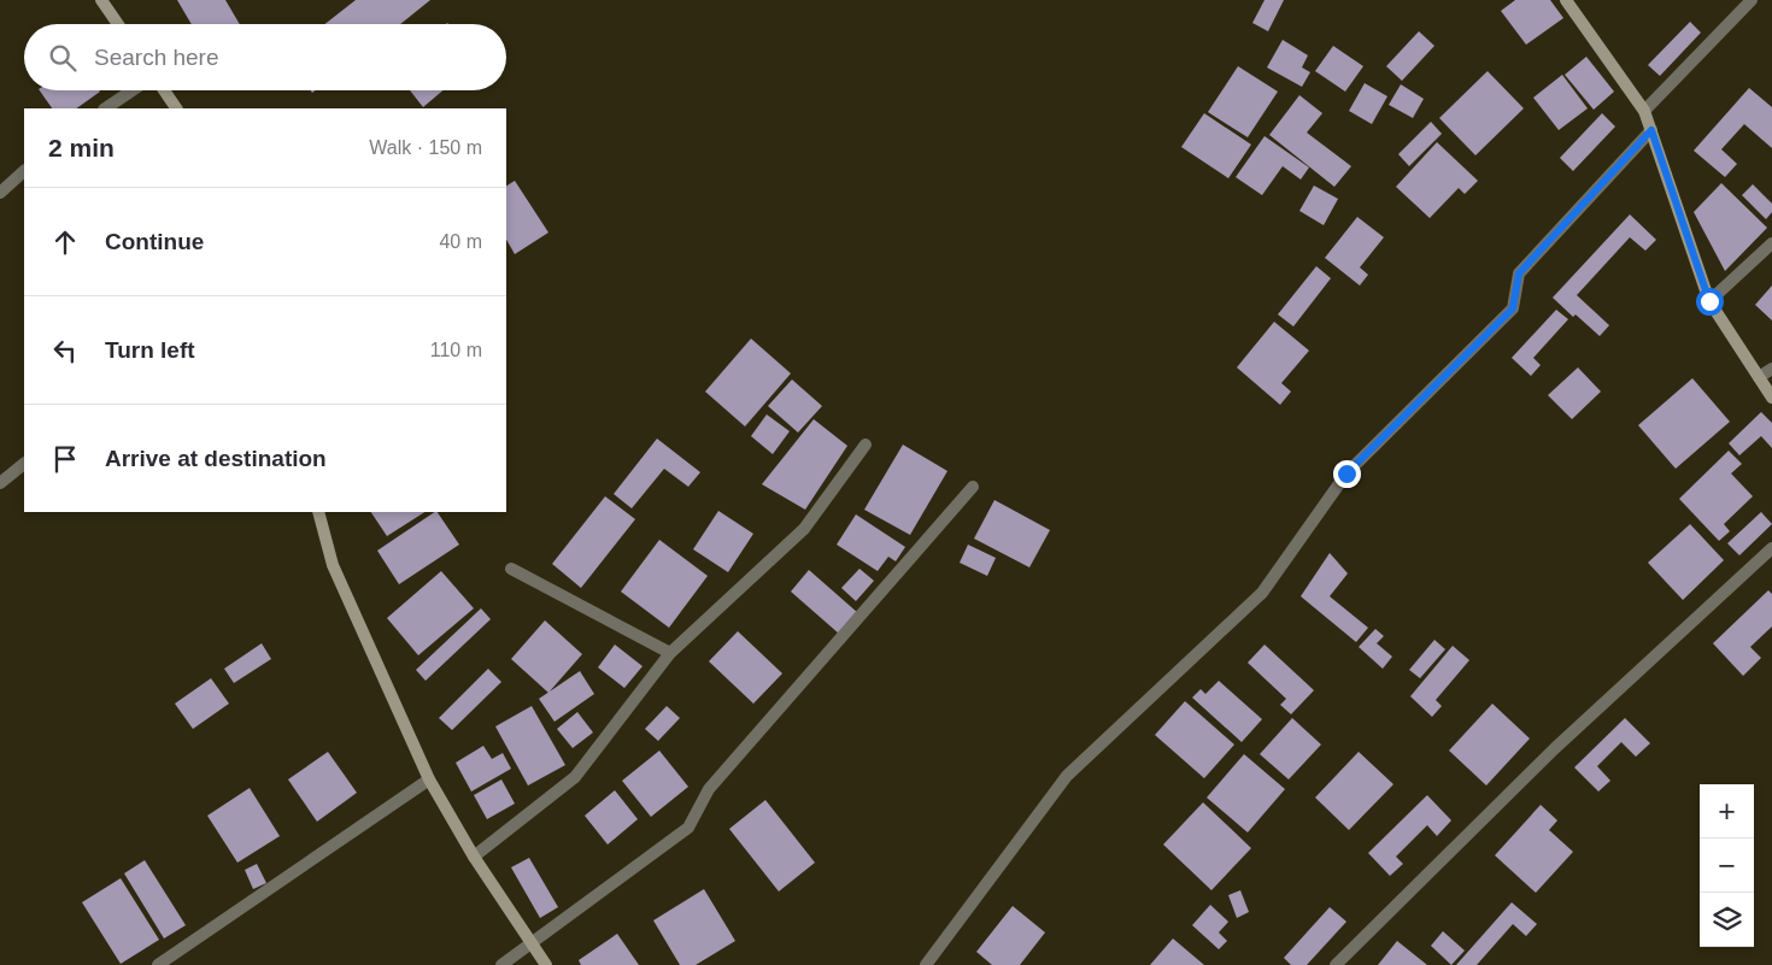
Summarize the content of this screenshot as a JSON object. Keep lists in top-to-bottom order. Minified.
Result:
{"page":{"search":"Search here","heading":["2 min","Walk · 150 m"],"list":[["Continue","40 m"],["Turn left","110 m"],"Arrive at destination"],"map_buttons":["+","−"]}}
